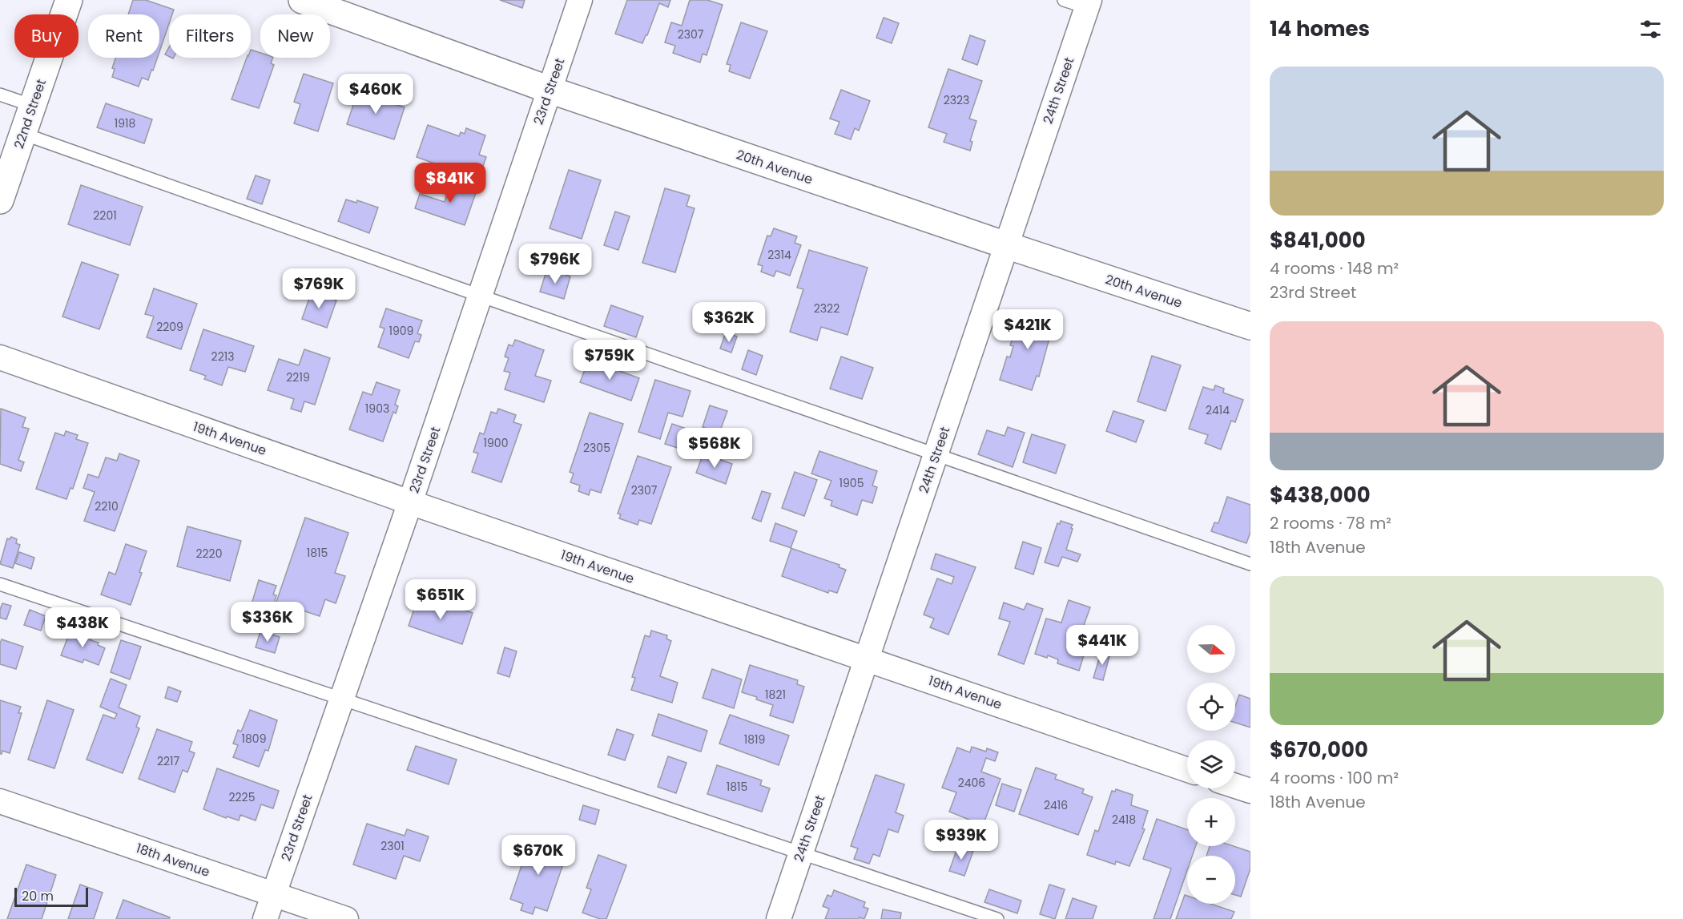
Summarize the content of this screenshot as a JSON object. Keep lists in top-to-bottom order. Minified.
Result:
{"streets":{"street":["24th Street","23rd Street","22nd Street","20th Avenue","19th Avenue","18th Avenue"]},"crossings":[["24th Street","20th Avenue"],["24th Street","19th Avenue"],["23rd Street","20th Avenue"],["23rd Street","19th Avenue"],["23rd Street","18th Avenue"]],"house_numbers":["2307","2323","1918","2201","2314","2322","2209","1909","2213","2219","1903","2414","1900","2305","1905","2307","2210","1815","2220","1821","1809","1819","2217","2406","1815","2225","2416","2418","2301"],"scale_bar":"20 m","north":"right","page":{"heading":"14 homes","chip":["Buy","Rent","Filters","New"],"list":[{"name":"$841,000","note":"4 rooms · 148 m² · 23rd Street"},{"name":"$438,000","note":"2 rooms · 78 m² · 18th Avenue"},{"name":"$670,000","note":"4 rooms · 100 m² · 18th Avenue"}],"price":["$460K","$841K","$796K","$769K","$362K","$421K","$759K","$568K","$651K","$336K","$438K","$441K","$939K","$670K"],"map_buttons":["+","−"],"scale":"20 m"}}
